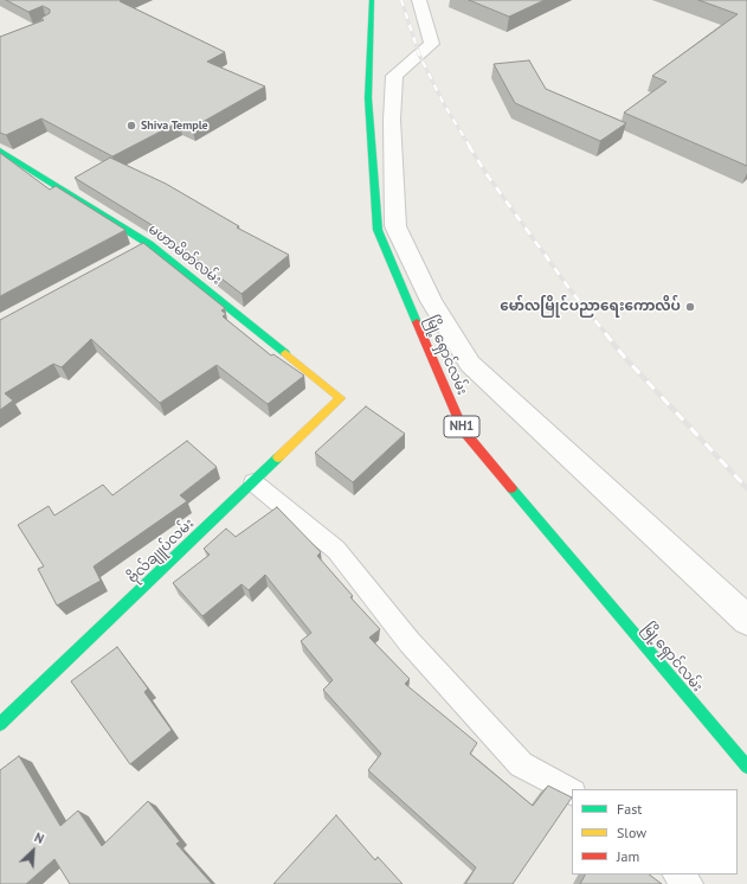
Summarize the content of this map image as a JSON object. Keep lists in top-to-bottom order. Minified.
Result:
{"streets":{"main road":["မဟာမိတ်လမ်း","မြို့ရှောင်လမ်း","NH1","ဗိုလ်ချူပ်လမ်း"]},"crossings":[["မဟာမိတ်လမ်း","ဗိုလ်ချူပ်လမ်း"]],"places":["Shiva Temple","မော်လမြိုင်ပညာရေးကောလိပ်"],"legend":["Fast","Slow","Jam"],"north":"top right"}
